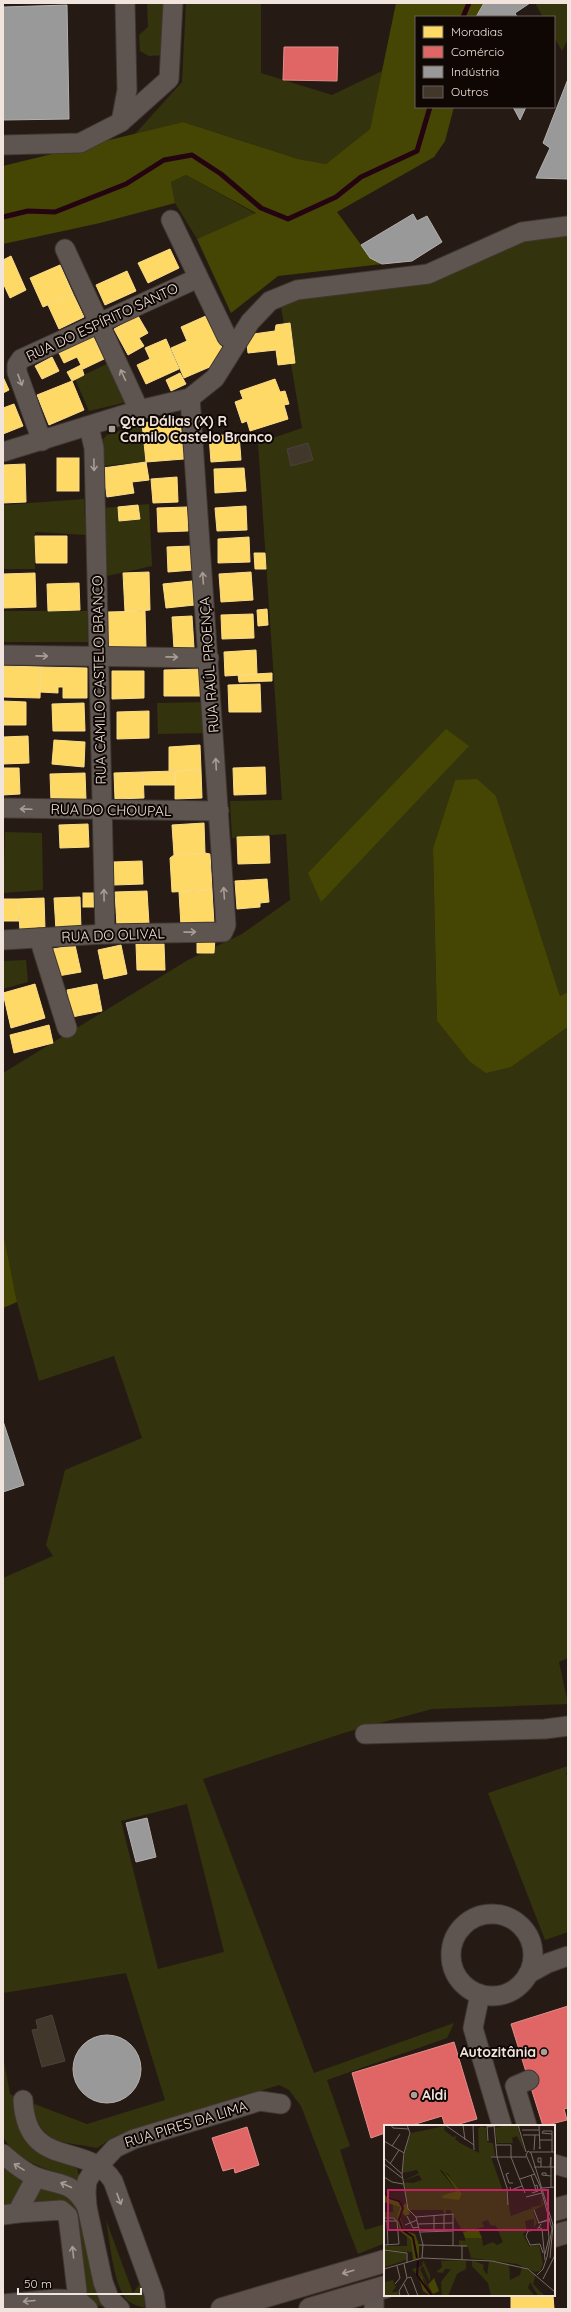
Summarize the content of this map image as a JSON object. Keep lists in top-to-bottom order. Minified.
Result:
{"streets":{"street":["RUA DO ESPÍRITO SANTO","RUA RAÚL PROENÇA","RUA CAMILO CASTELO BRANCO","RUA DO CHOUPAL","RUA DO OLIVAL","RUA PIRES DA LIMA"]},"crossings":[["RUA RAÚL PROENÇA","RUA DO CHOUPAL"],["RUA RAÚL PROENÇA","RUA DO OLIVAL"],["RUA CAMILO CASTELO BRANCO","RUA DO CHOUPAL"],["RUA CAMILO CASTELO BRANCO","RUA DO OLIVAL"]],"one_way":["RUA RAÚL PROENÇA","RUA DO OLIVAL"],"places":{"transit":["Qta Dálias (X) R Camilo Castelo Branco"],"other":["Autozitânia","Aldi"]},"legend":["Moradias","Comércio","Indústria","Outros"],"scale_bar":"50 m"}
